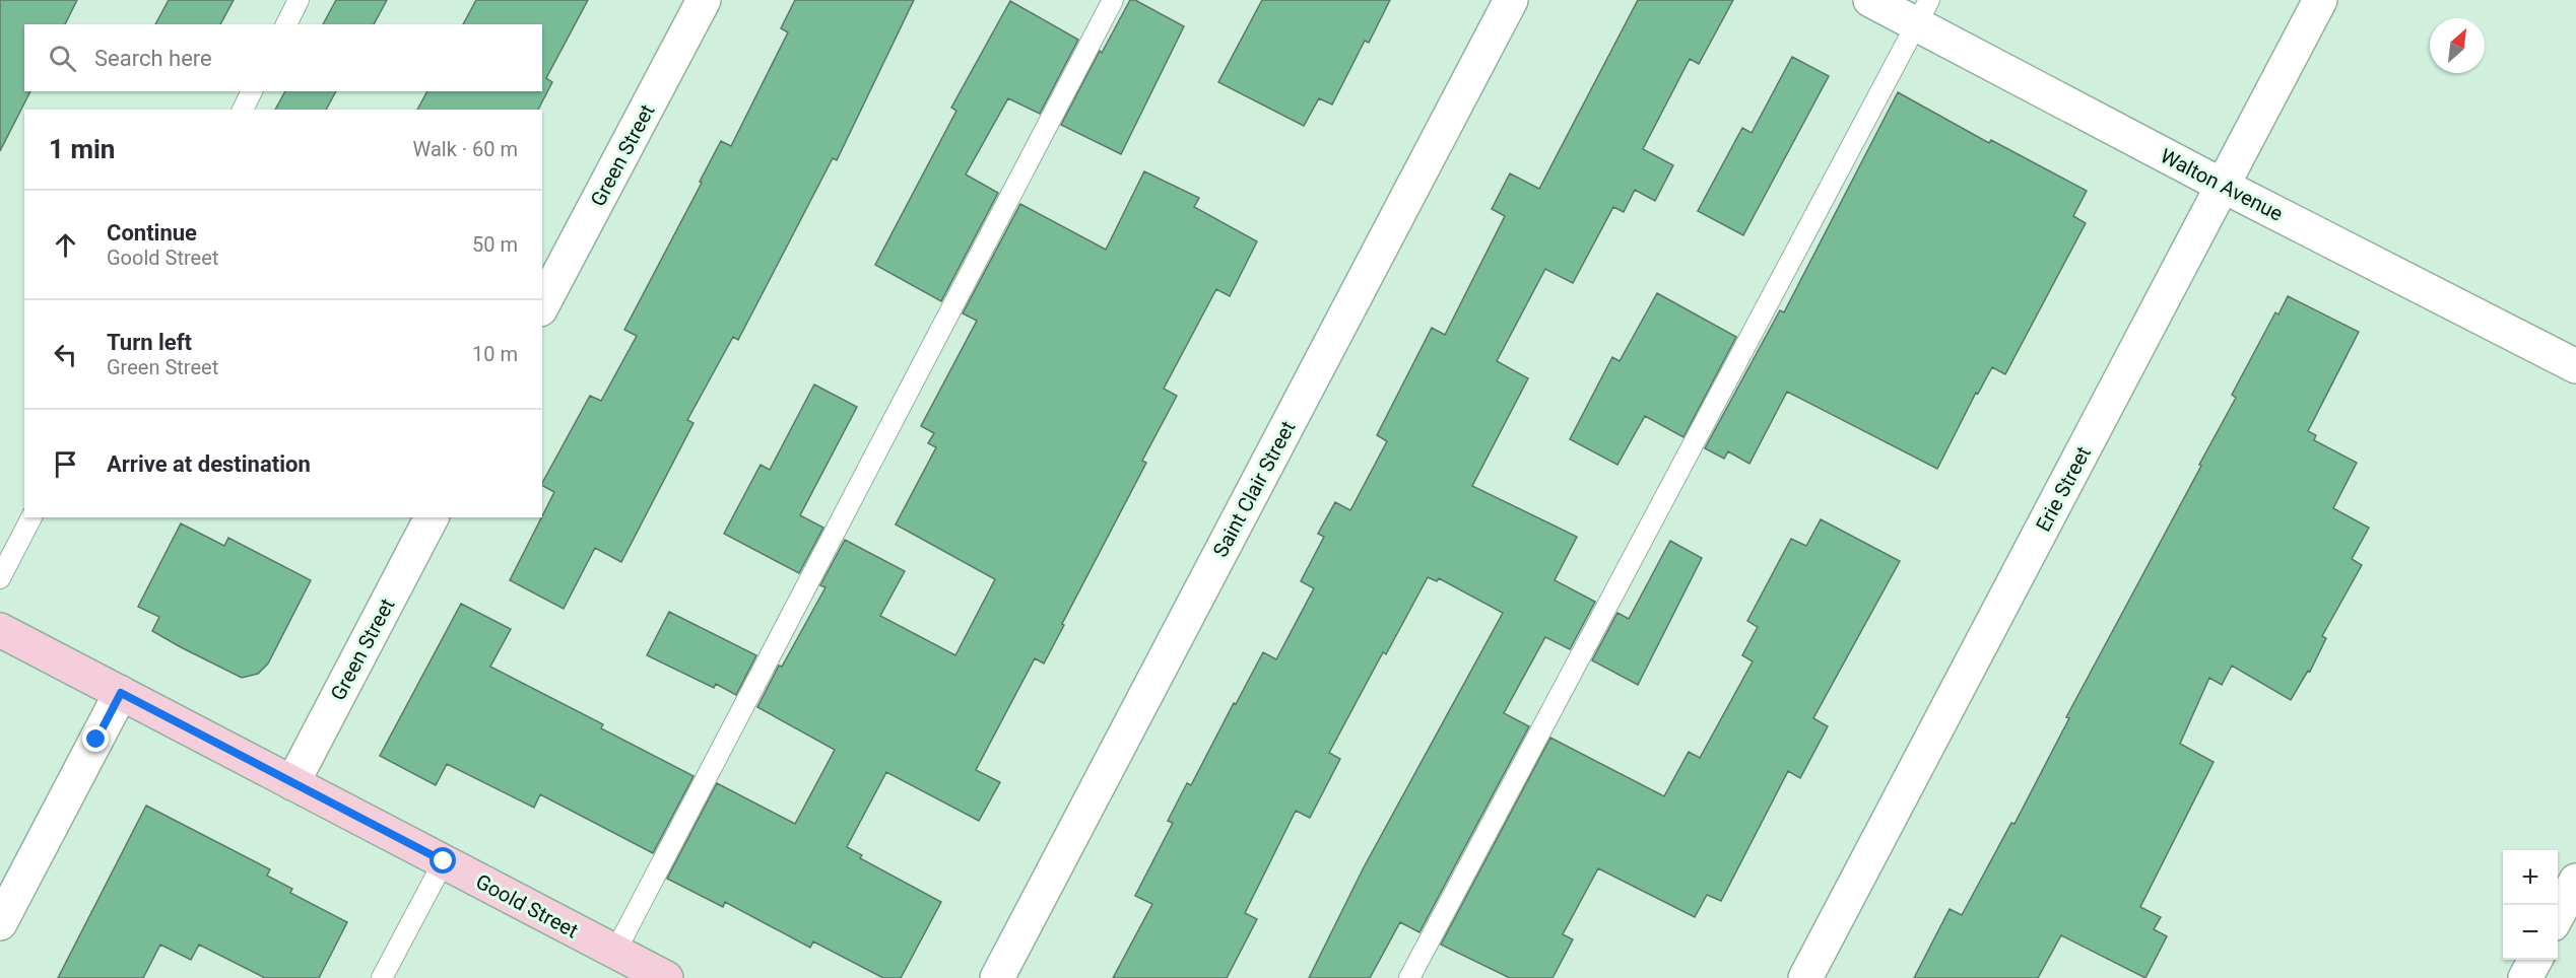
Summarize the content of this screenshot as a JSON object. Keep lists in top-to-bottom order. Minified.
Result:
{"streets":{"street":["Green Street","Walton Avenue","Saint Clair Street","Erie Street","Goold Street"]},"crossings":[["Green Street","Goold Street"],["Walton Avenue","Erie Street"]],"north":"top right","page":{"search":"Search here","heading":["1 min","Walk · 60 m"],"list":[["Continue","Goold Street","50 m"],["Turn left","Green Street","10 m"],"Arrive at destination"],"map_buttons":["+","−"]}}
